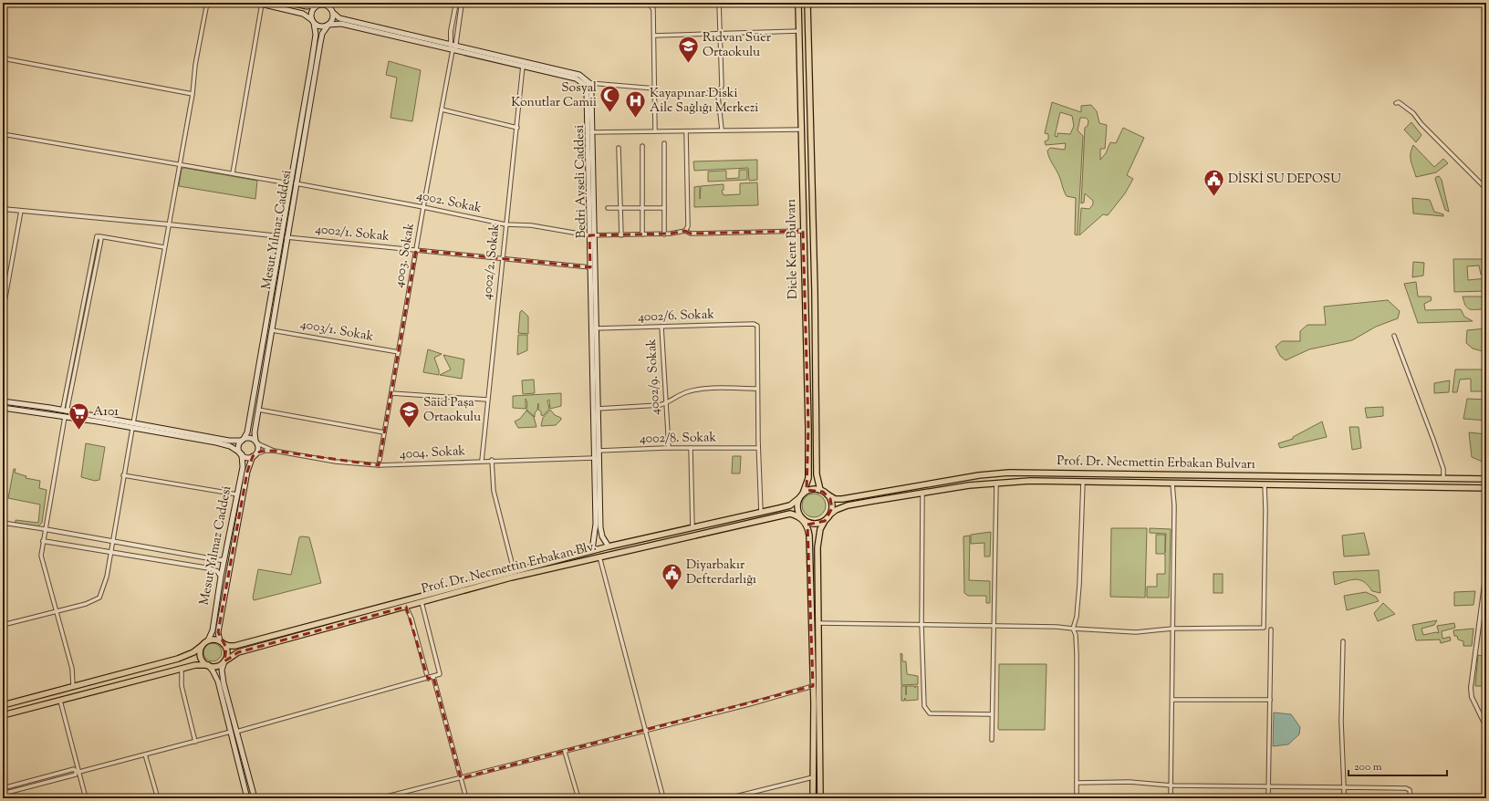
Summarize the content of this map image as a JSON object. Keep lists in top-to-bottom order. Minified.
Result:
{"streets":{"main road":["Bedri Ayseli Caddesi","Mesut Yılmaz Caddesi","Dicle Kent Bulvarı","Prof. Dr. Necmettin Erbakan Bulvarı","Prof. Dr. Necmettin Erbakan Blv."],"street":["4002. Sokak","4002/1. Sokak","4003. Sokak","4002/2. Sokak","4002/6. Sokak","4003/1. Sokak","4002/9. Sokak","4002/8. Sokak","4004. Sokak"]},"crossings":[["Bedri Ayseli Caddesi","4002. Sokak"],["Bedri Ayseli Caddesi","Mesut Yılmaz Caddesi"],["Bedri Ayseli Caddesi","4002/1. Sokak"],["Bedri Ayseli Caddesi","4003. Sokak"],["Bedri Ayseli Caddesi","4002/2. Sokak"],["Bedri Ayseli Caddesi","4002/6. Sokak"],["Bedri Ayseli Caddesi","4002/8. Sokak"],["Bedri Ayseli Caddesi","4004. Sokak"],["Bedri Ayseli Caddesi","Prof. Dr. Necmettin Erbakan Blv."],["4002. Sokak","Mesut Yılmaz Caddesi"],["4002. Sokak","Dicle Kent Bulvarı"],["4002. Sokak","4003. Sokak"],["4002. Sokak","4002/2. Sokak"],["Mesut Yılmaz Caddesi","4002/1. Sokak"],["Mesut Yılmaz Caddesi","4003/1. Sokak"],["Mesut Yılmaz Caddesi","Prof. Dr. Necmettin Erbakan Blv."],["4002/1. Sokak","4003. Sokak"],["4002/1. Sokak","4002/2. Sokak"],["Dicle Kent Bulvarı","Prof. Dr. Necmettin Erbakan Bulvarı"],["Dicle Kent Bulvarı","Prof. Dr. Necmettin Erbakan Blv."],["4003. Sokak","4003/1. Sokak"],["4003. Sokak","4004. Sokak"],["4002/2. Sokak","4004. Sokak"],["4002/6. Sokak","4002/9. Sokak"],["4002/9. Sokak","4002/8. Sokak"],["Prof. Dr. Necmettin Erbakan Bulvarı","Prof. Dr. Necmettin Erbakan Blv."]],"places":{"school or university":["Rıdvan Süer Ortaokulu","Said Paşa Ortaokulu"],"mosque":["Sosyal Konutlar Camii"],"hospital":["Kayapınar Diski Aile Sağlığı Merkezi"],"public building":["DİSKİ SU DEPOSU","Diyarbakır Defterdarlığı"],"supermarket":["A101"]},"scale_bar":"200 m"}
